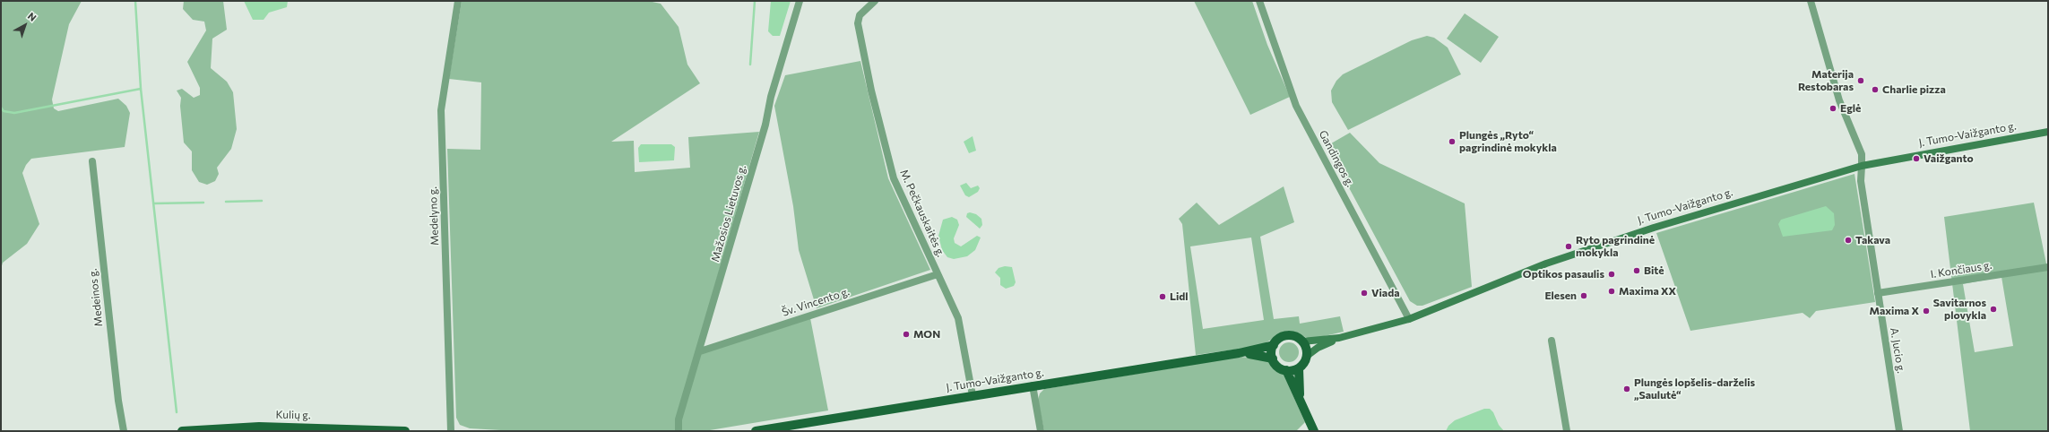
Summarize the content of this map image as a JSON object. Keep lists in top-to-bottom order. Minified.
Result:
{"streets":{"main road":["J. Tumo-Vaižganto g.","Kulių g."],"street":["Gandingos g.","Mažosios Lietuvos g.","M. Pečkauskaitės g.","Medelyno g.","I. Končiaus g.","Medeinos g.","Šv. Vincento g.","A. Jucio g."]},"crossings":[["J. Tumo-Vaižganto g.","Gandingos g."],["J. Tumo-Vaižganto g.","M. Pečkauskaitės g."],["J. Tumo-Vaižganto g.","A. Jucio g."],["Mažosios Lietuvos g.","Šv. Vincento g."],["M. Pečkauskaitės g.","Šv. Vincento g."],["I. Končiaus g.","A. Jucio g."]],"places":["Materija Restobaras","Charlie pizza","Eglė","Plungės „Ryto“ pagrindinė mokykla","Vaižganto","Takava","Ryto pagrindinė mokykla","Bitė","Optikos pasaulis","Maxima XX","Viada","Elesen","Lidl","Savitarnos plovykla","Maxima X","MON","Plungės lopšelis-darželis „Saulutė“"],"north":"top right"}
